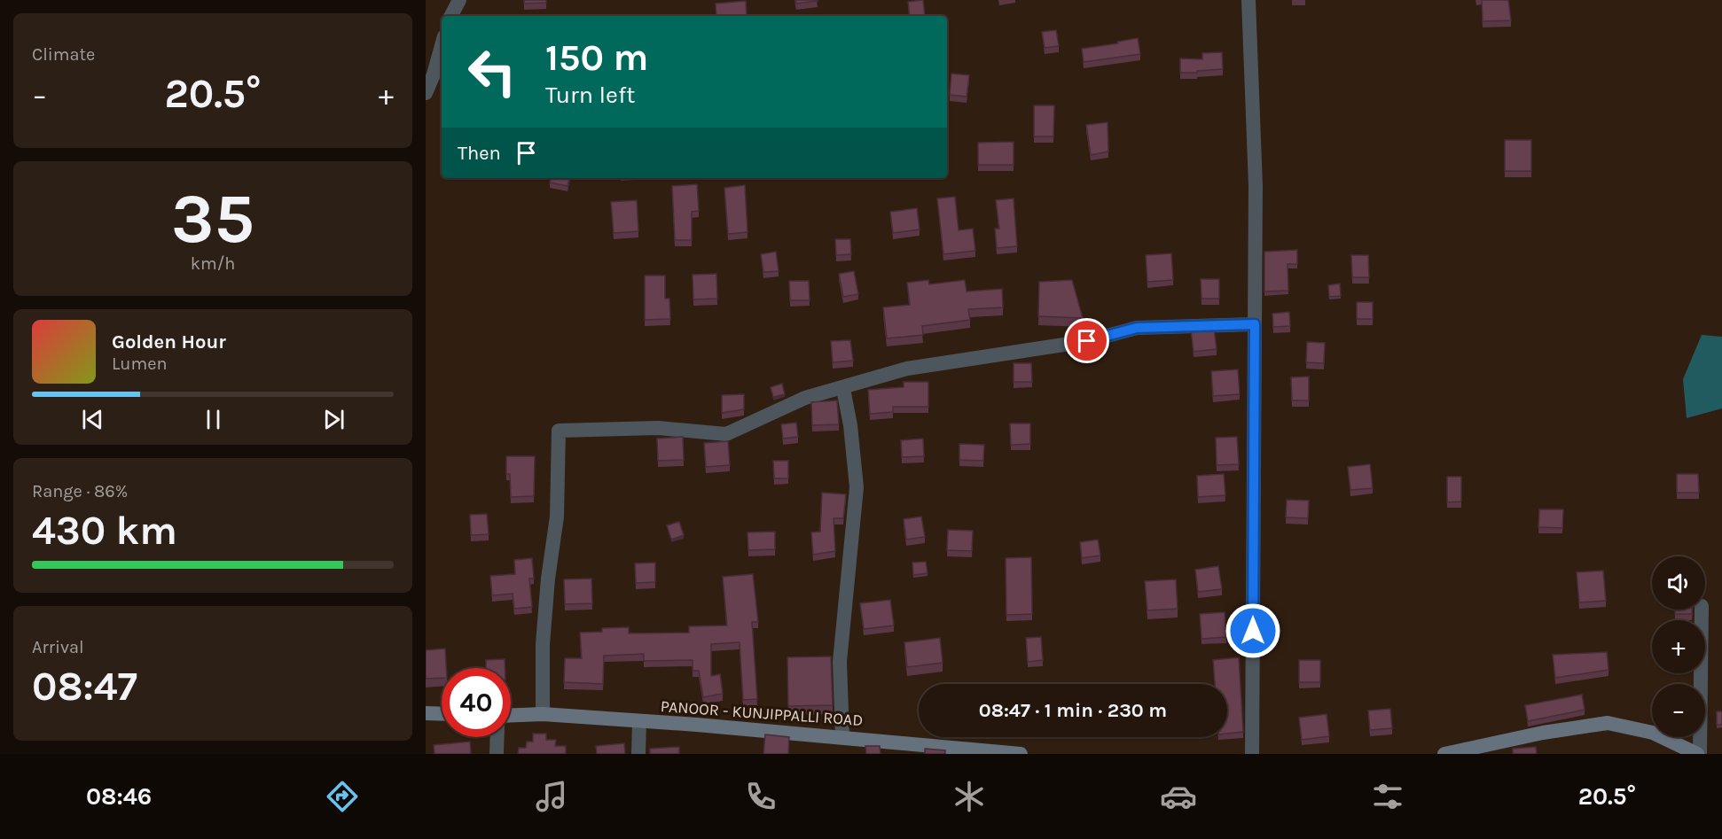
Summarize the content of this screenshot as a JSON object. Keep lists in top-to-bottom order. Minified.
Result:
{"streets":{"main road":["PANOOR - KUNJIPPALLI ROAD"]},"page":{"tile":["Climate",["35","km/h"],["Range · 86%","430 km"],["Arrival","08:47"]],"turn":["150 m","Turn left"],"heat":["−","20.5°","+"],"then":"Then","song":["Golden Hour","Lumen"],"map_buttons":["+","−"],"limit":"40","trip":"08:47 · 1 min · 230 m","tabs":["08:46","20.5°"]}}
